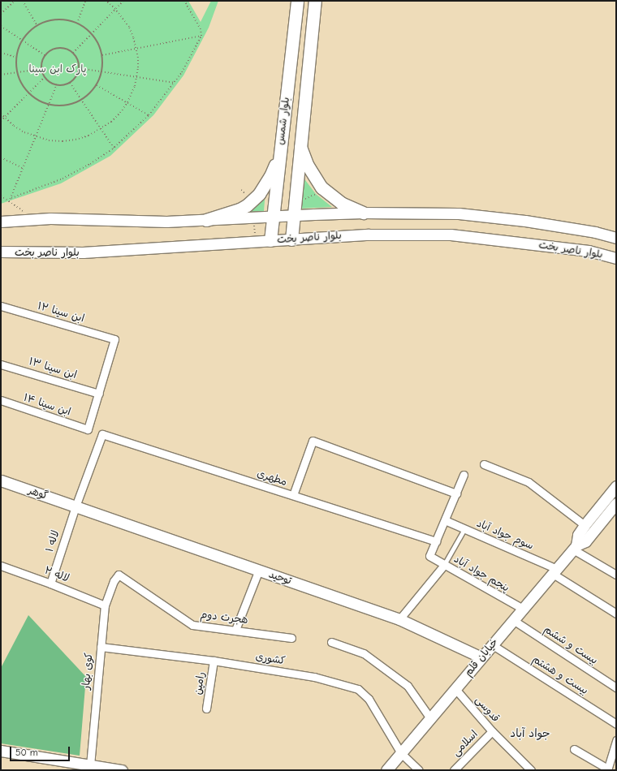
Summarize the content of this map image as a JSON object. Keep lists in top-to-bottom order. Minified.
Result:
{"streets":{"main road":["بلوار شمس","بلوار ناصر بخت","گوهر","توحید","خیابان قلم"],"street":["ابن سینا ۱۲","ابن سینا ۱۳","ابن سینا ۱۴","مطهری","سوم جواد آباد","لاله ۱","پنجم جواد آباد","لاله ۲","هجرت دوم","بیست و ششم","کشوری","کوی بهار","بیست و هشتم","رامین","قدوسی","اسلامی"]},"crossings":[["بلوار شمس","بلوار ناصر بخت"],["ابن سینا ۱۲","ابن سینا ۱۳"],["ابن سینا ۱۲","ابن سینا ۱۴"],["ابن سینا ۱۳","ابن سینا ۱۴"],["مطهری","لاله ۱"],["مطهری","پنجم جواد آباد"],["گوهر","لاله ۱"],["گوهر","توحید"],["سوم جواد آباد","خیابان قلم"],["لاله ۱","لاله ۲"],["لاله ۱","توحید"],["پنجم جواد آباد","خیابان قلم"],["لاله ۲","کوی بهار"],["توحید","خیابان قلم"],["هجرت دوم","کوی بهار"],["بیست و ششم","خیابان قلم"],["خیابان قلم","کشوری"],["خیابان قلم","بیست و هشتم"],["خیابان قلم","قدوسی"],["کشوری","کوی بهار"],["کشوری","رامین"],["قدوسی","اسلامی"]],"districts":["جواد آباد"],"parks":["پارک ابن سینا"],"scale_bar":"50 m"}
